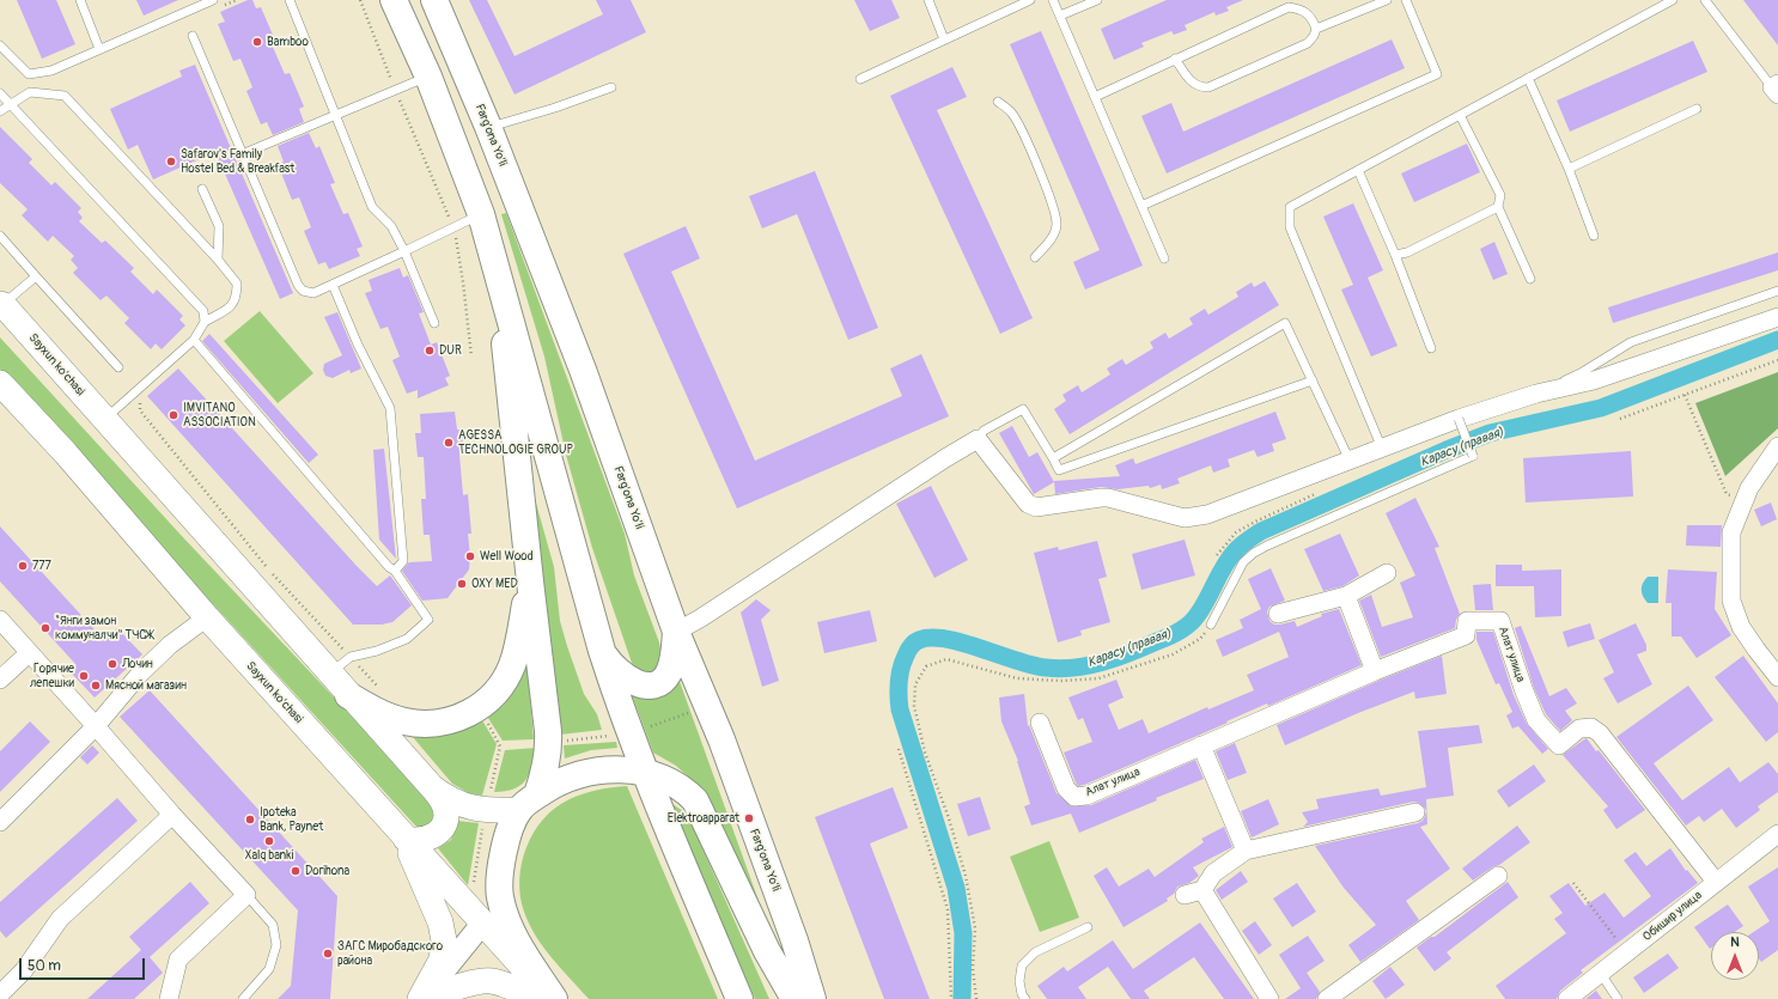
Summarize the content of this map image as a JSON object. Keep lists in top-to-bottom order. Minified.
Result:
{"streets":{"main road":["Farg'ona Yo'li","Sayxun ko'chasi"],"street":["Алат улица","Обишир улица"]},"crossings":[["Алат улица","Обишир улица"]],"water":["Карасу (правая)"],"places":["Bamboo","Safarov's Family Hostel Bed & Breakfast","DUR","IMVITANO ASSOCIATION","AGESSA TECHNOLOGIE GROUP","Well Wood","777","OXY MED","\"Янги замон коммуналчи\" ТЧСЖ","Лочин","Горячие лепешки","Мясной магазин","Elektroapparat","Ipoteka Bank, Paynet","Xalq banki","Dorihona","ЗАГС Миробадского района"],"scale_bar":"50 m","north":"top"}
